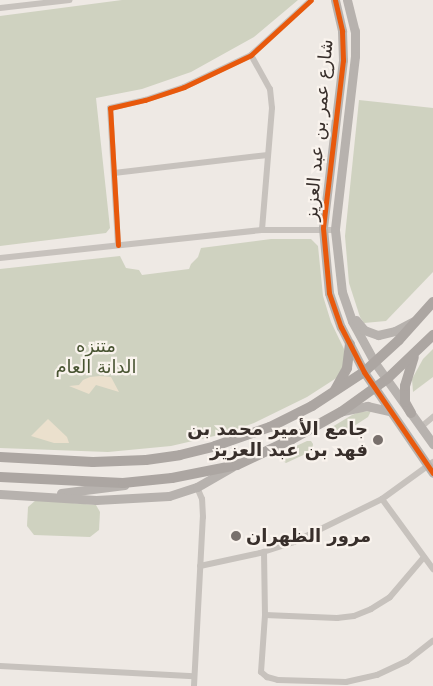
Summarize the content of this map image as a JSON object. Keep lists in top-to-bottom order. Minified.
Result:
{"streets":{"street":["شارع عمر بن عبد العزيز"]},"parks":["متنزه الدانة العام"],"places":["جامع الأمير محمد بن فهد بن عبد العزيز","مرور الظهران"]}
